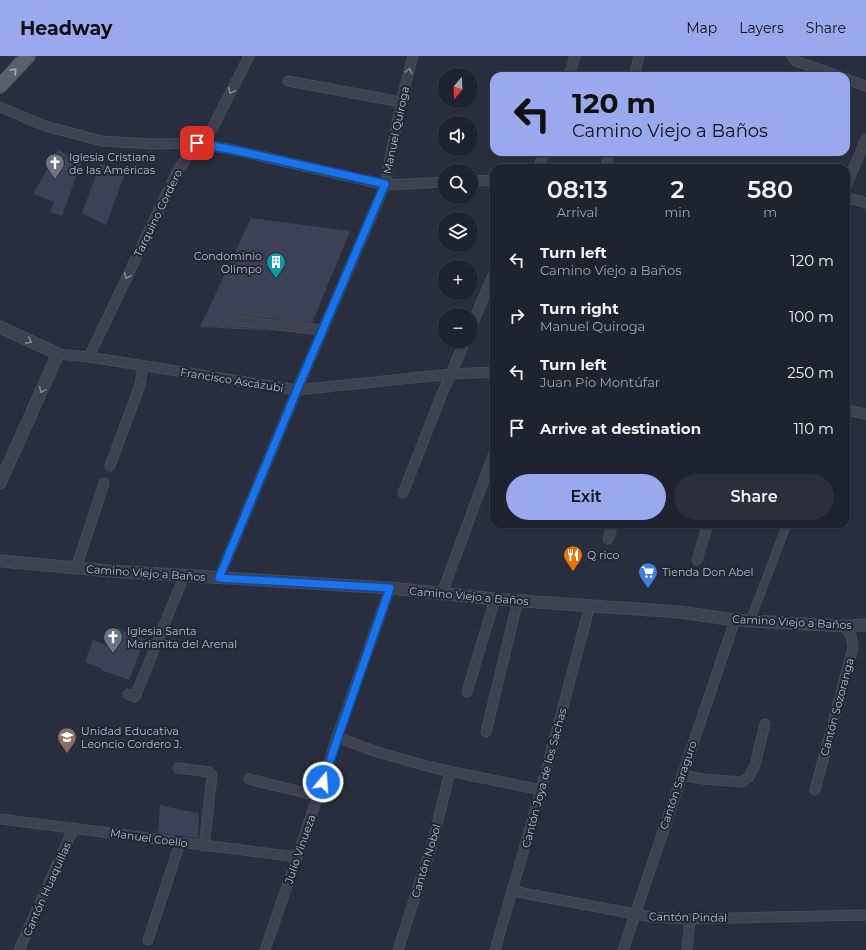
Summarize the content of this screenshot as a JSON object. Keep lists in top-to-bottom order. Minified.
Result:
{"streets":{"street":["Manuel Quiroga","Tarquino Cordero","Francisco Ascázubi","Camino Viejo a Baños","Cantón Sozoranga","Cantón Joya de los Sachas","Cantón Saraguro","Manuel Coello","Julio Vinueza","Cantón Nobol","Cantón Huaquillas","Cantón Pindal"]},"crossings":[["Manuel Quiroga","Francisco Ascázubi"],["Manuel Quiroga","Camino Viejo a Baños"],["Tarquino Cordero","Francisco Ascázubi"],["Camino Viejo a Baños","Cantón Sozoranga"],["Camino Viejo a Baños","Cantón Joya de los Sachas"],["Camino Viejo a Baños","Cantón Saraguro"],["Camino Viejo a Baños","Julio Vinueza"],["Cantón Joya de los Sachas","Cantón Pindal"],["Cantón Saraguro","Cantón Pindal"],["Manuel Coello","Julio Vinueza"],["Manuel Coello","Cantón Huaquillas"]],"one_way":["Tarquino Cordero"],"places":{"church":["Iglesia Cristiana de las Américas","Iglesia Santa Marianita del Arenal"],"building":["Condominio Olimpo"],"restaurant":["Q rico"],"supermarket":["Tienda Don Abel"],"school or university":["Unidad Educativa Leoncio Cordero J."]},"north":"bottom","page":{"header":"Headway","nav":["Map","Layers","Share"],"map_buttons":["+","−"],"turn":["120 m","Camino Viejo a Baños"],"eta":["08:13","Arrival","2","min","580","m"],"list":[{"name":"Turn left","note":"Camino Viejo a Baños","value":"120 m"},{"name":"Turn right","note":"Manuel Quiroga","value":"100 m"},{"name":"Turn left","note":"Juan Pío Montúfar","value":"250 m"},{"name":"Arrive at destination","value":"110 m"}],"buttons":["Exit","Share"]}}
